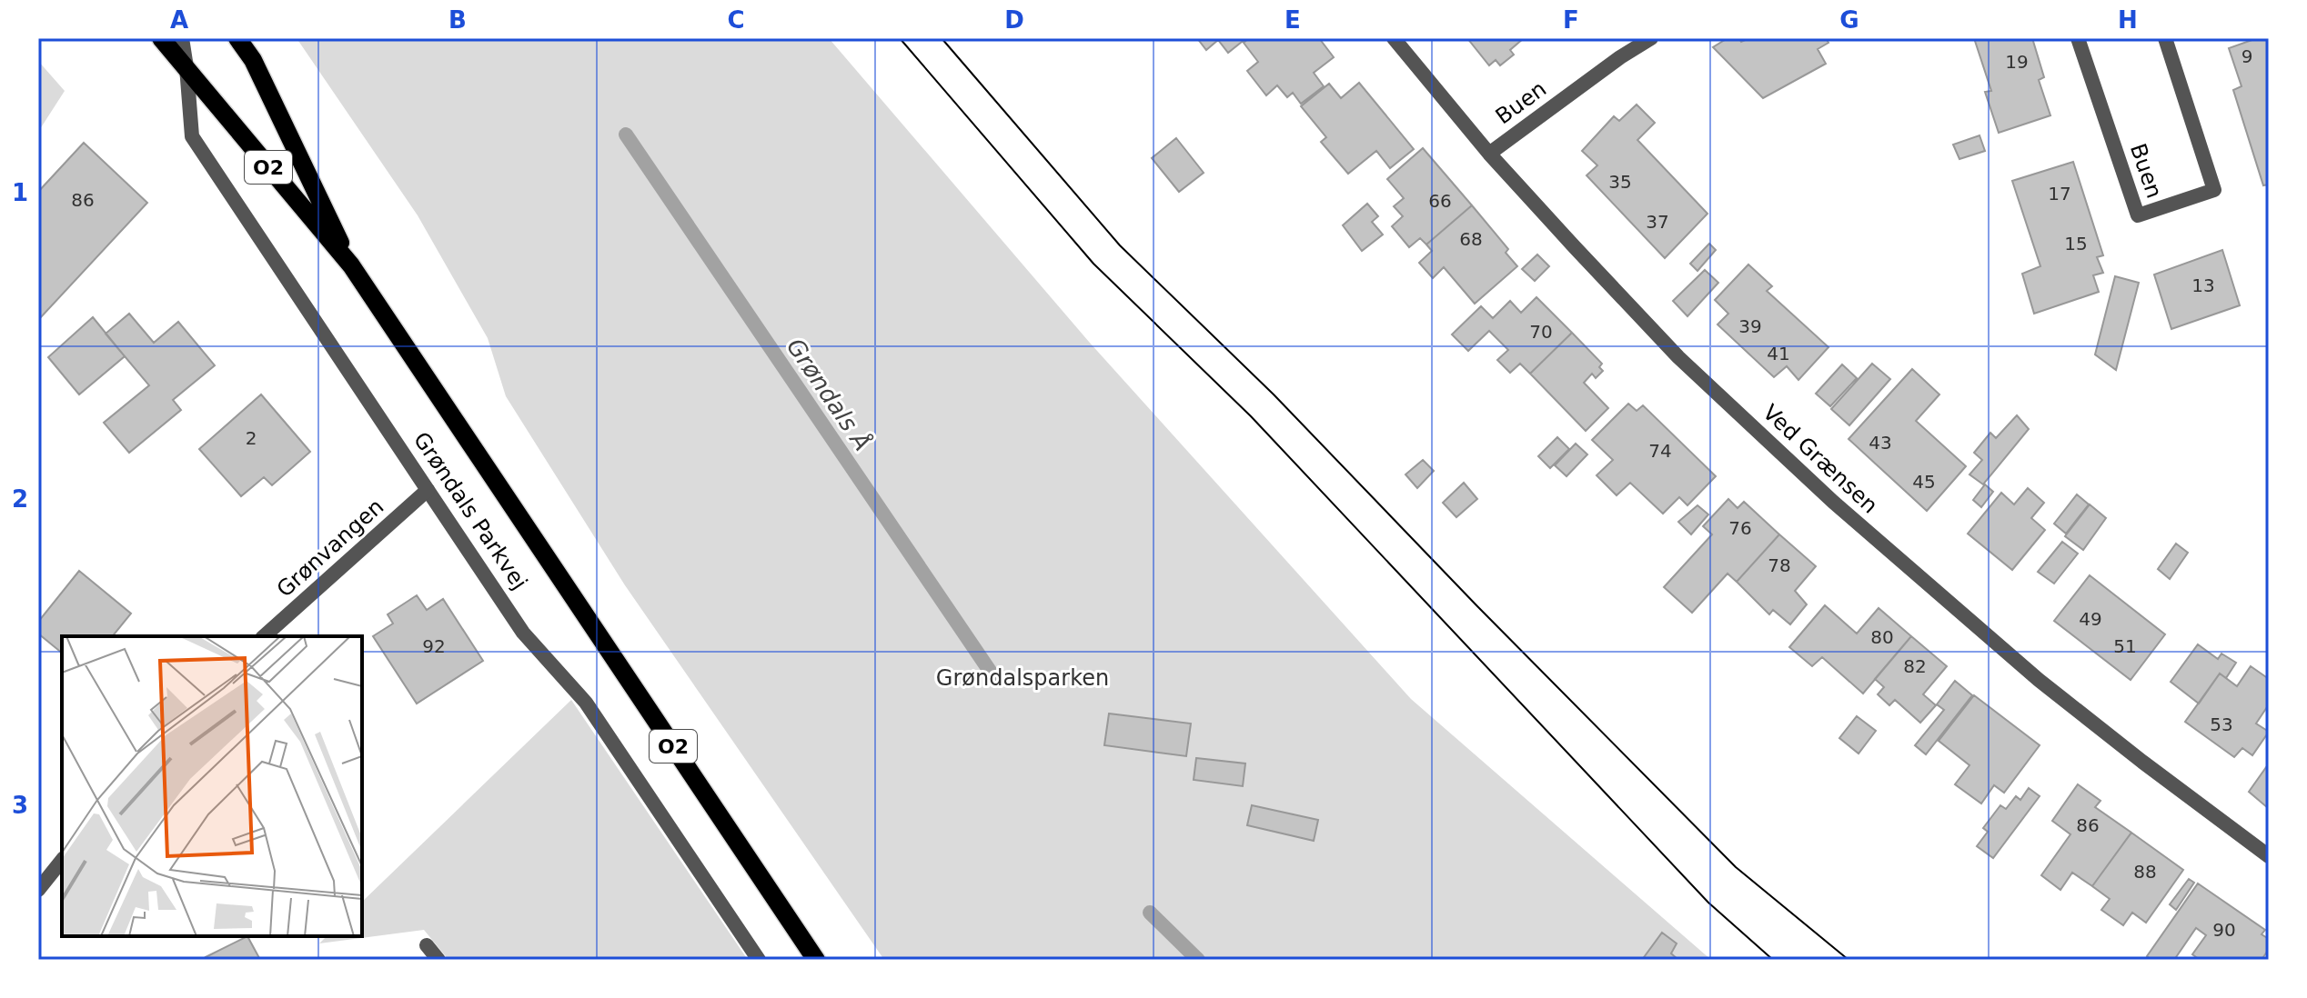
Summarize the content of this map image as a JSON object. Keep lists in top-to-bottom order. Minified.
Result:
{"streets":{"main road":["O2","Grøndals Parkvej"],"street":["Buen","Ved Grænsen","Grønvangen"]},"crossings":[["Buen","Ved Grænsen"],["Grøndals Parkvej","Grønvangen"]],"water":["Grøndals Å"],"parks":["Grøndalsparken"],"house_numbers":["9","19","35","17","86","66","37","68","15","13","39","70","41","2","43","74","45","76","78","49","80","92","51","82","53","86","88","90"],"grid":{"columns":["A","B","C","D","E","F","G","H"],"rows":["1","2","3"]}}
